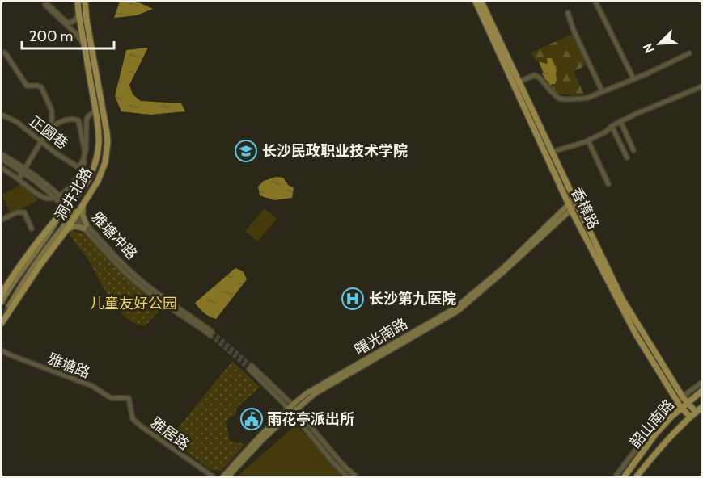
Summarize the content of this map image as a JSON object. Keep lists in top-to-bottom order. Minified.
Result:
{"streets":{"main road":["洞井北路","香樟路","曙光南路","韶山南路"],"street":["正圆巷","雅塘冲路","雅塘路","雅居路"]},"crossings":[["洞井北路","雅塘冲路"],["香樟路","曙光南路"],["香樟路","韶山南路"],["雅塘路","雅居路"]],"parks":["儿童友好公园"],"places":{"school or university":["长沙民政职业技术学院"],"hospital":["长沙第九医院"],"public building":["雨花亭派出所"]},"scale_bar":"200 m","north":"bottom left"}
